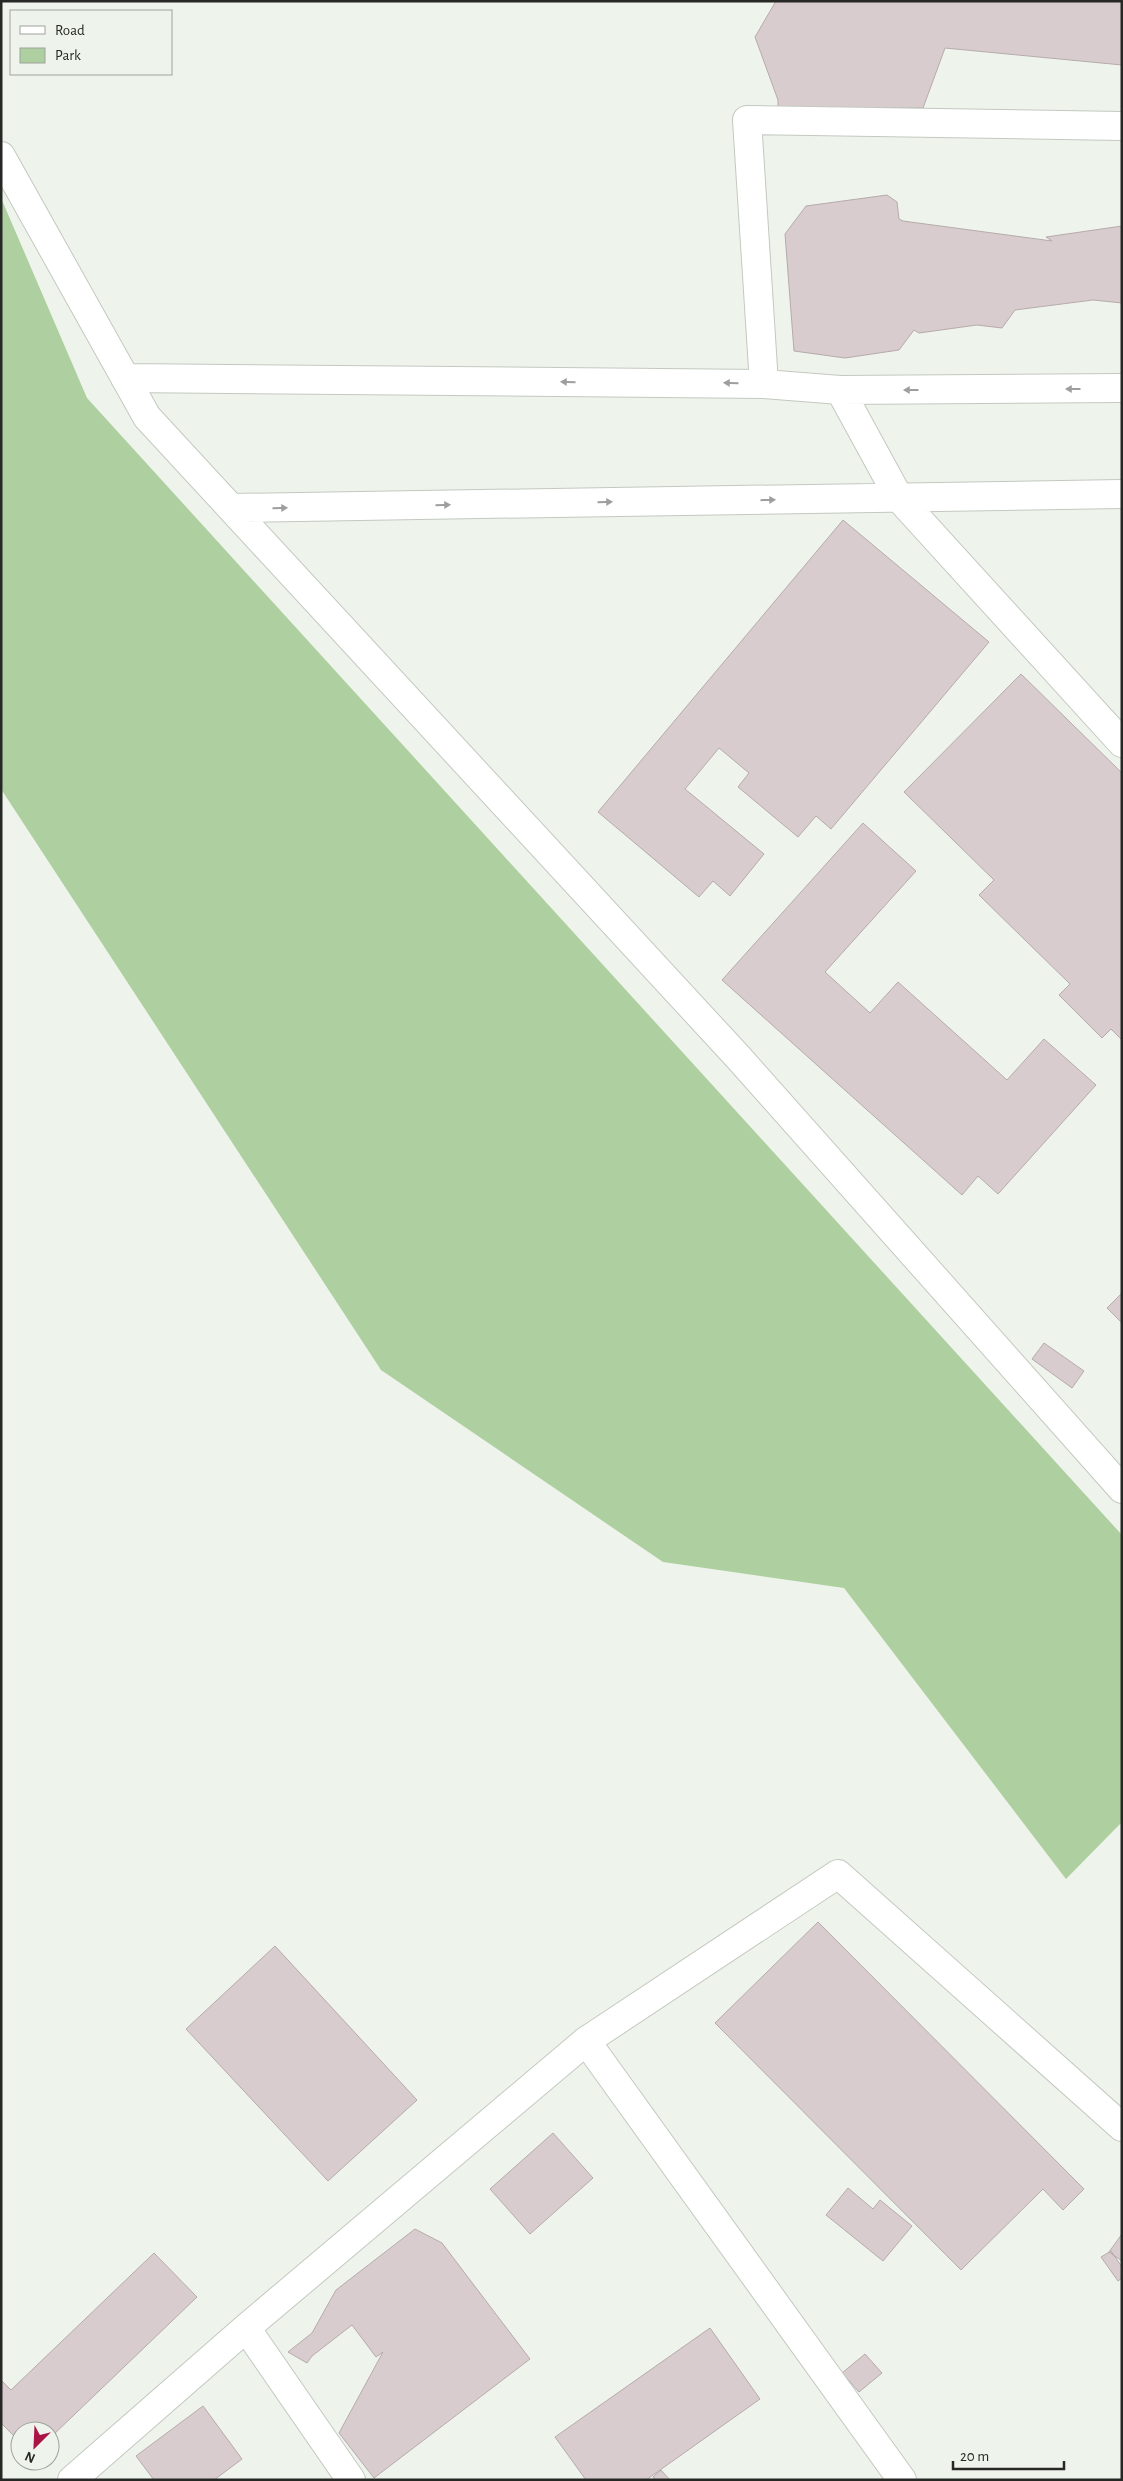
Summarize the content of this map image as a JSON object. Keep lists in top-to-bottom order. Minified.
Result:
{"legend":["Road","Park"],"scale_bar":"20 m","north":"bottom left"}
